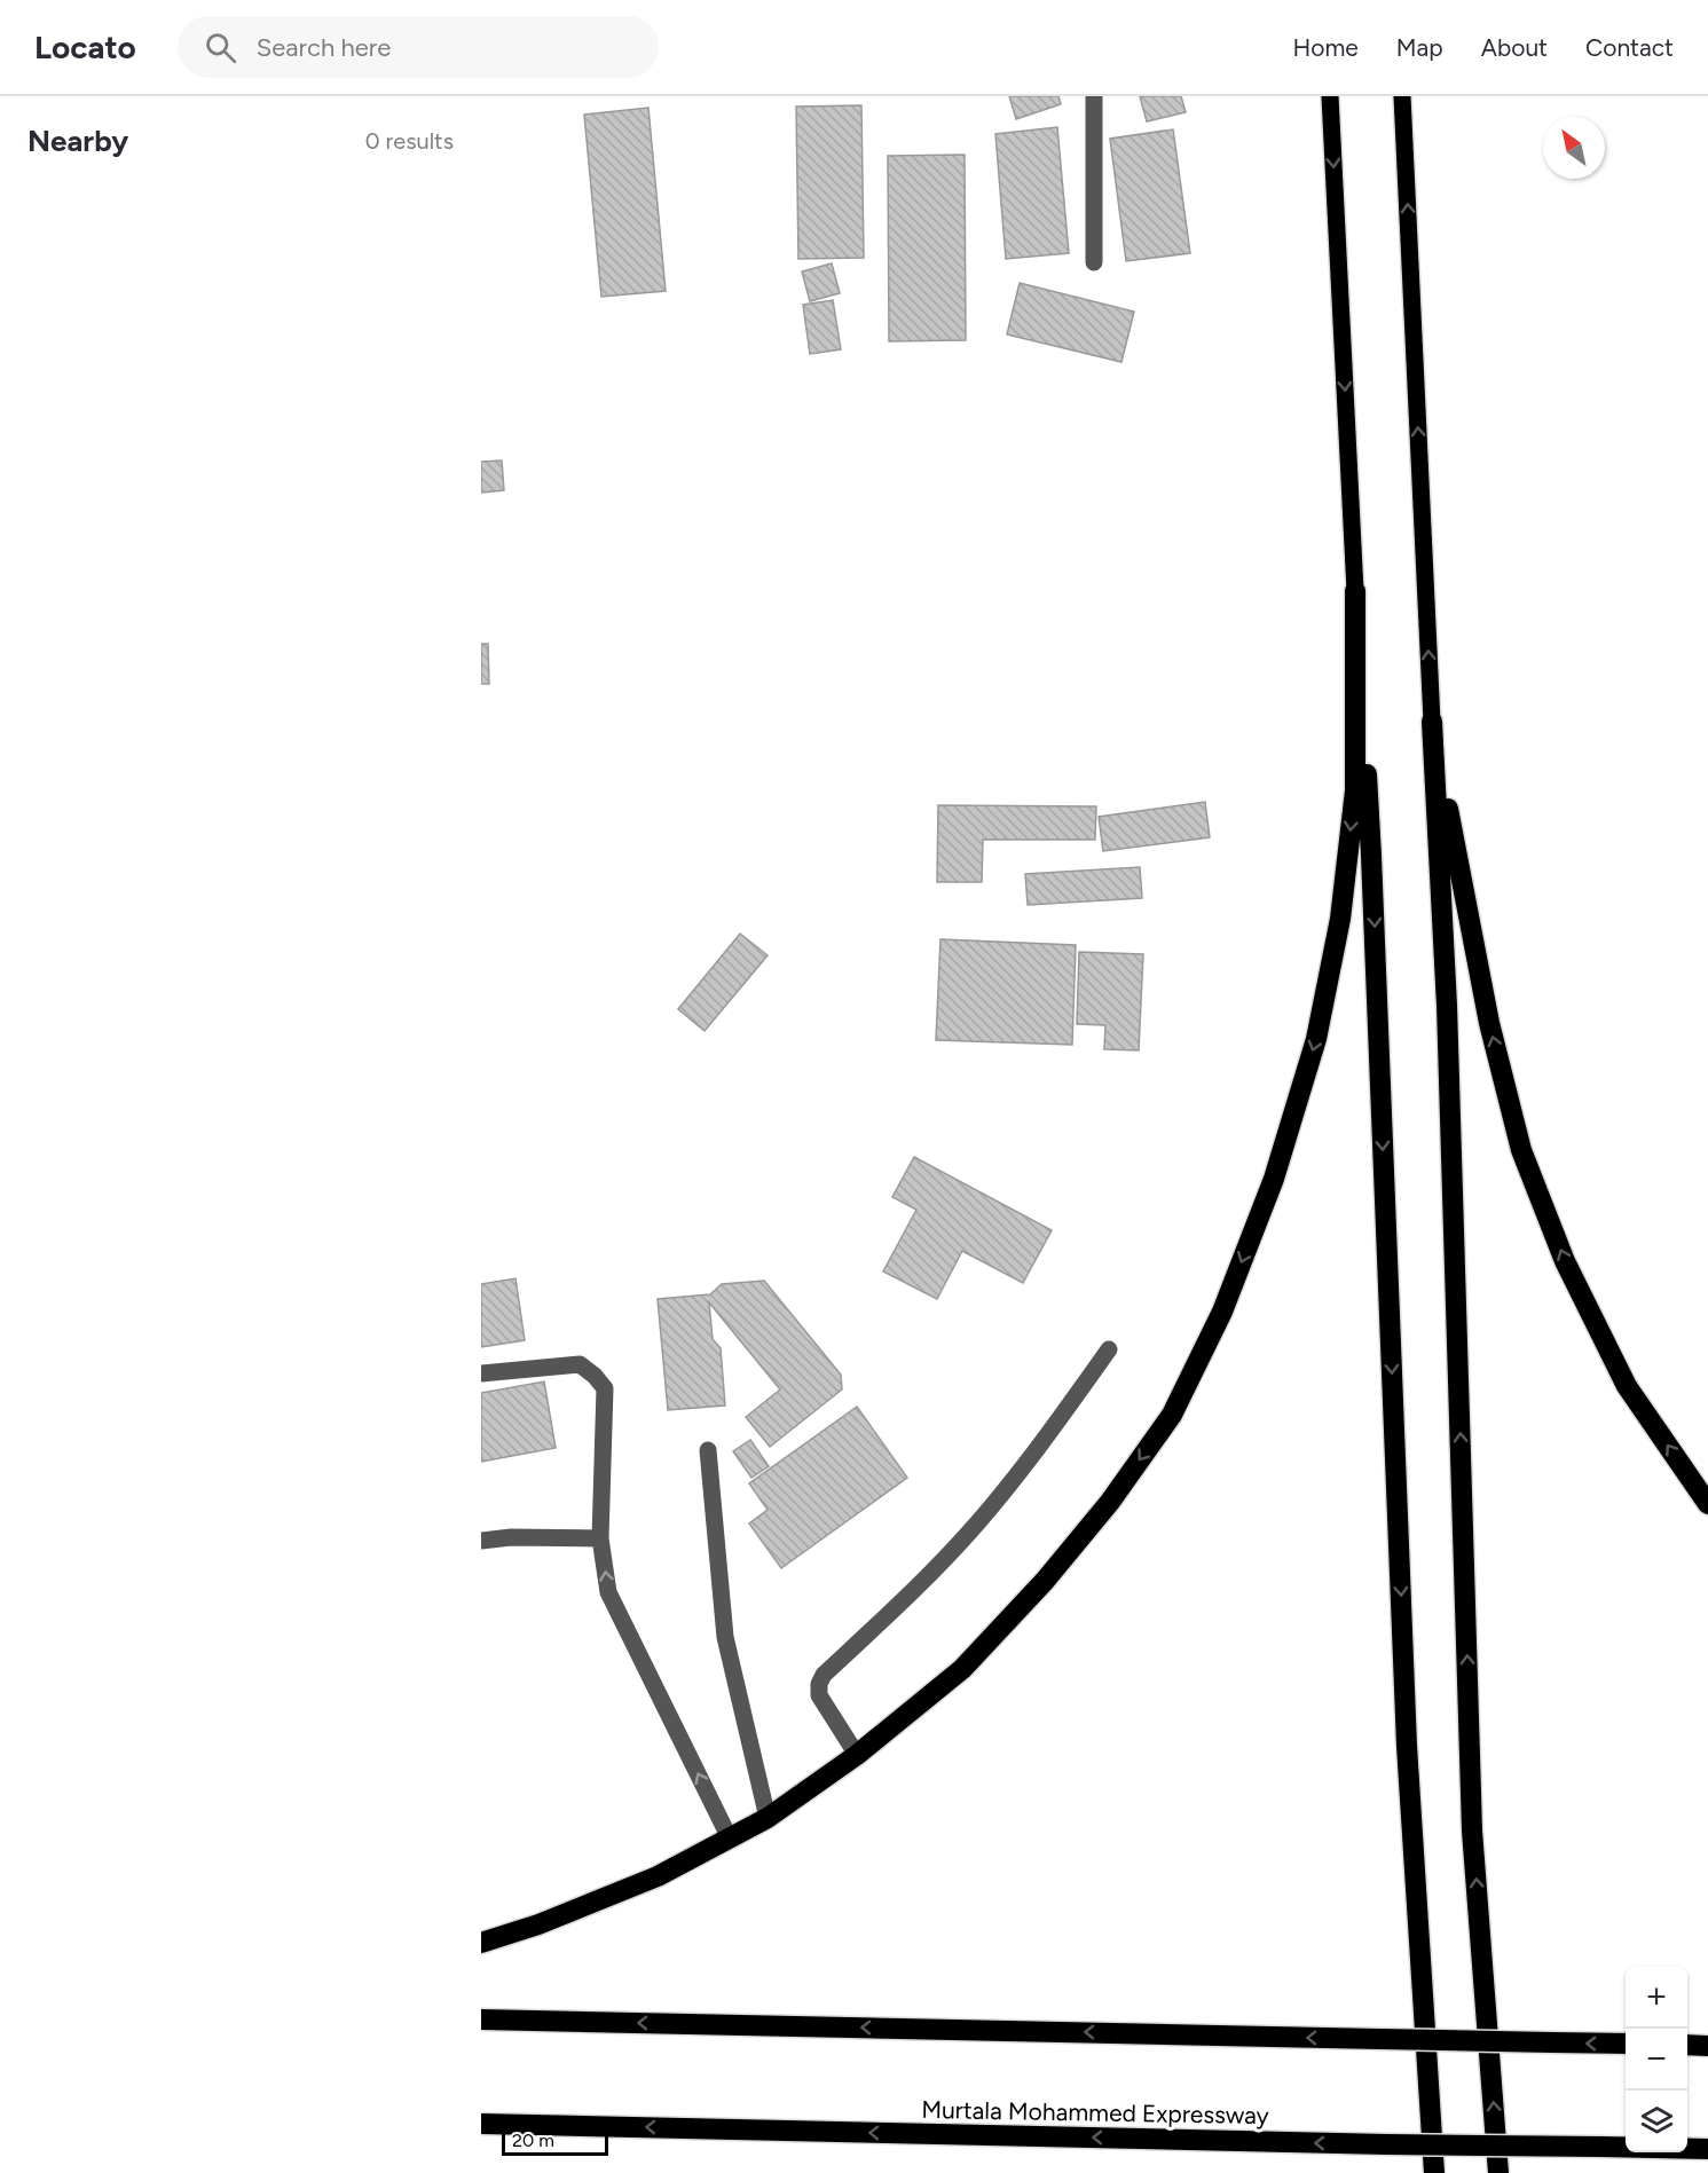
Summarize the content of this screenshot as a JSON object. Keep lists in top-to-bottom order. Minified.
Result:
{"streets":{"highway":["Murtala Mohammed Expressway"]},"scale_bar":"20 m","north":"top left","page":{"header":"Locato","search":"Search here","nav":["Home","Map","About","Contact"],"heading":["Nearby","0 results"],"map_buttons":["+","−"],"scale":"20 m"}}
